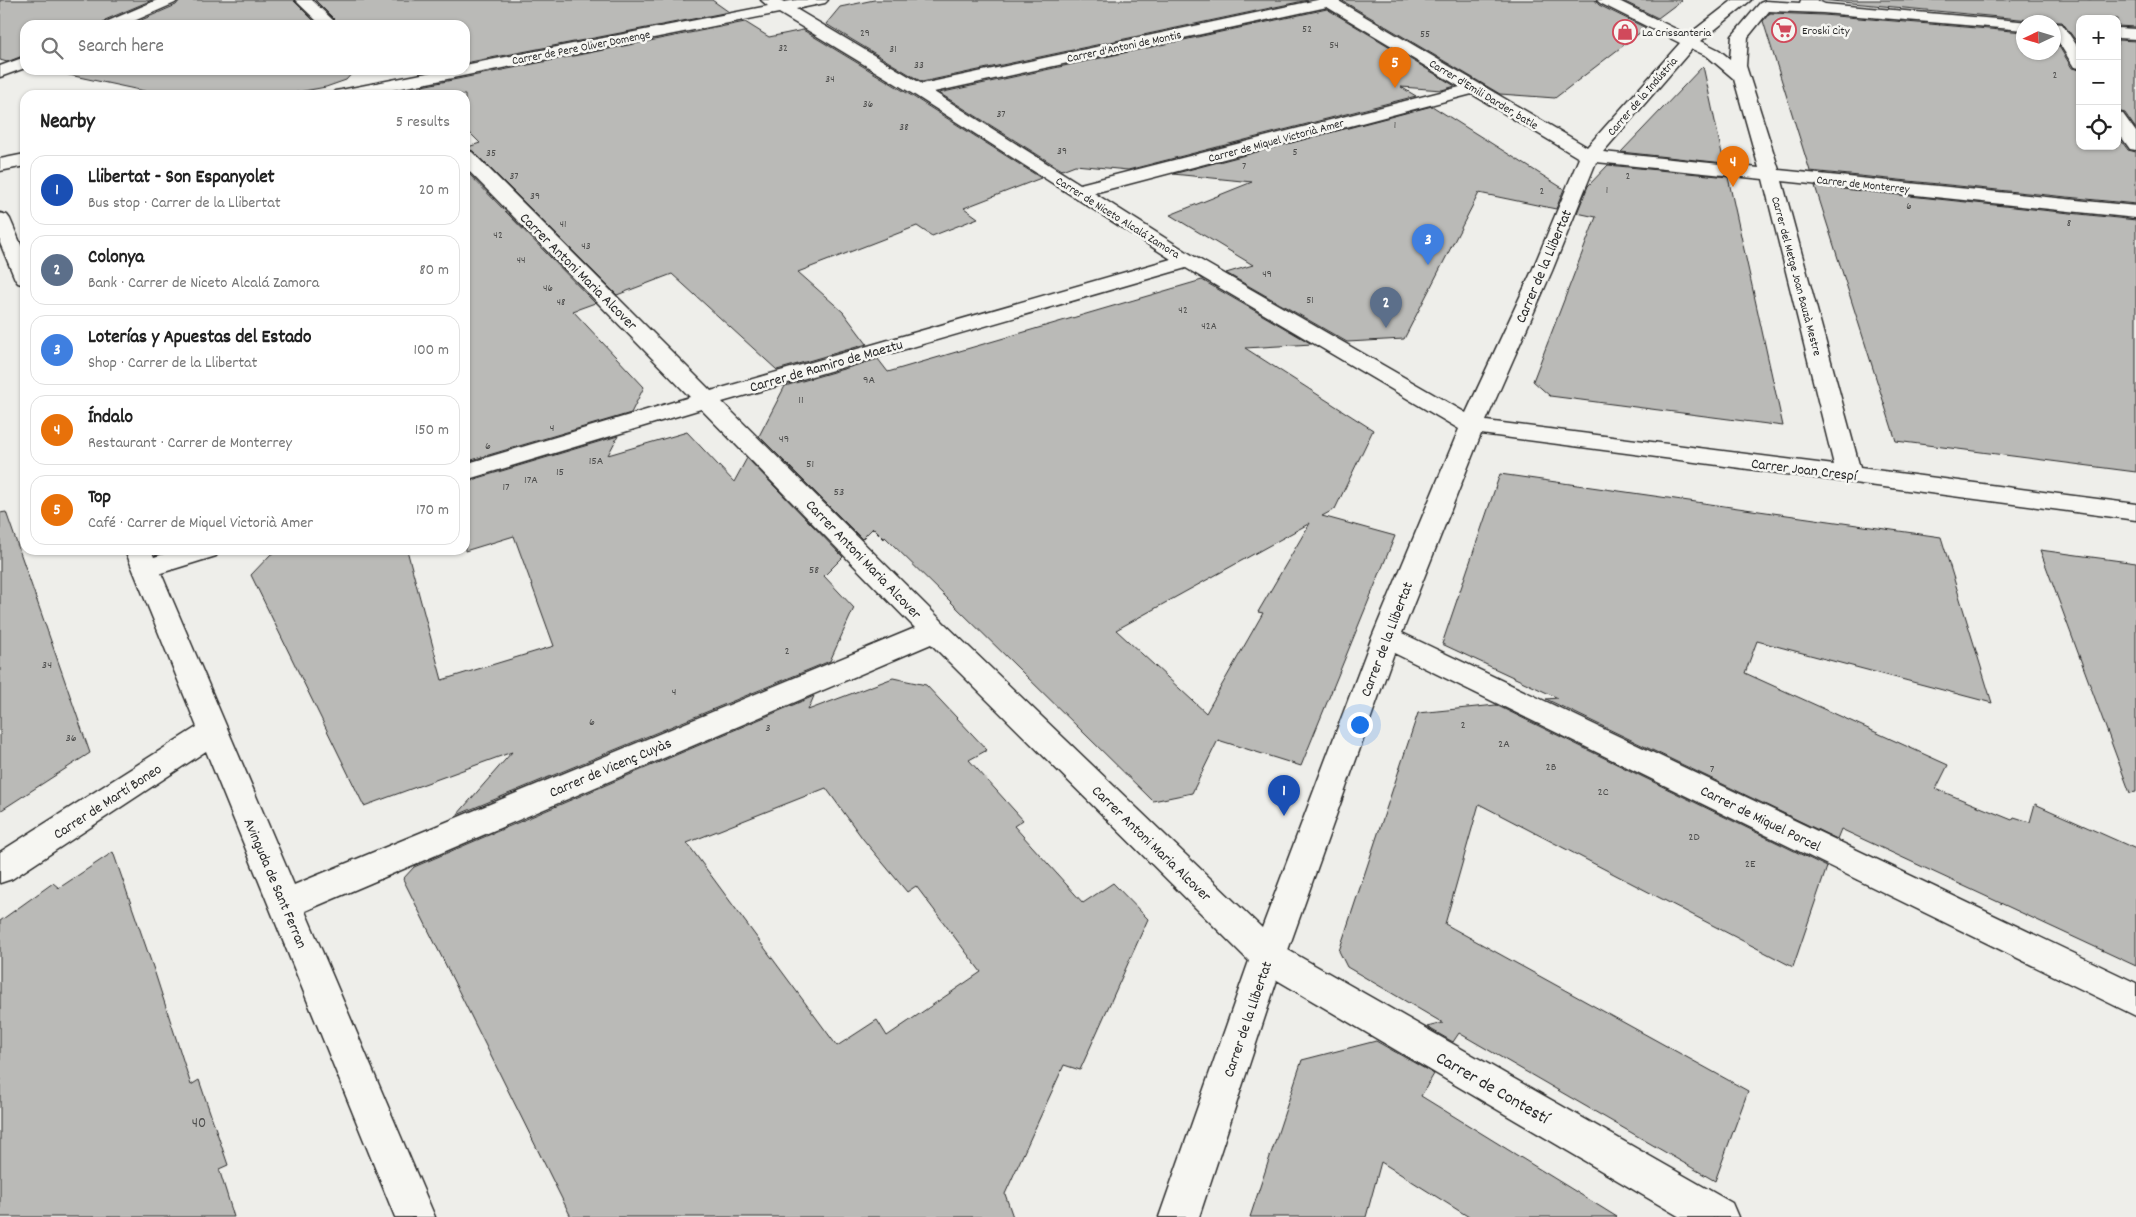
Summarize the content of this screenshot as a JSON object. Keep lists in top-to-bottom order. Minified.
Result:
{"streets":{"street":["Carrer d'Antoni de Montis","Carrer de Pere Oliver Domenge","Carrer d'Emili Darder, batle","Carrer de la Indústria","Carrer de Miquel Victorià Amer","Carrer de Monterrey","Carrer de Niceto Alcalá Zamora","Carrer de la Llibertat","Carrer Antoni Maria Alcover","Carrer del Metge Joan Bauzà Mestre","Carrer de Ramiro de Maeztu","Carrer Joan Crespí","Carrer de Vicenç Cuyàs","Carrer de Martí Boneo","Carrer de Miquel Porcel","Avinguda de Sant Ferran","Carrer de Contestí"]},"crossings":[["Carrer d'Antoni de Montis","Carrer d'Emili Darder, batle"],["Carrer d'Antoni de Montis","Carrer de Niceto Alcalá Zamora"],["Carrer de Pere Oliver Domenge","Carrer de Niceto Alcalá Zamora"],["Carrer d'Emili Darder, batle","Carrer de la Indústria"],["Carrer d'Emili Darder, batle","Carrer de Miquel Victorià Amer"],["Carrer d'Emili Darder, batle","Carrer de Monterrey"],["Carrer d'Emili Darder, batle","Carrer de la Llibertat"],["Carrer de la Indústria","Carrer de Monterrey"],["Carrer de la Indústria","Carrer de la Llibertat"],["Carrer de Miquel Victorià Amer","Carrer de Niceto Alcalá Zamora"],["Carrer de Monterrey","Carrer de la Llibertat"],["Carrer de Monterrey","Carrer del Metge Joan Bauzà Mestre"],["Carrer de Niceto Alcalá Zamora","Carrer de la Llibertat"],["Carrer de Niceto Alcalá Zamora","Carrer de Ramiro de Maeztu"],["Carrer de Niceto Alcalá Zamora","Carrer Joan Crespí"],["Carrer de la Llibertat","Carrer Antoni Maria Alcover"],["Carrer de la Llibertat","Carrer Joan Crespí"],["Carrer de la Llibertat","Carrer de Miquel Porcel"],["Carrer de la Llibertat","Carrer de Contestí"],["Carrer Antoni Maria Alcover","Carrer de Ramiro de Maeztu"],["Carrer Antoni Maria Alcover","Carrer de Vicenç Cuyàs"],["Carrer Antoni Maria Alcover","Carrer de Contestí"],["Carrer del Metge Joan Bauzà Mestre","Carrer Joan Crespí"],["Carrer de Vicenç Cuyàs","Avinguda de Sant Ferran"],["Carrer de Martí Boneo","Avinguda de Sant Ferran"]],"places":{"supermarket":["Eroski City"],"shop":["La Crissanteria"]},"house_numbers":["52","29","55","54","32","31","33","2","34","36","37","1","38","39","5","35","7","37","2","1","2","39","6","8","41","42","43","44","49","46","51","48","42","42A","9A","11","4","49","6","15A","51","15","17A","17","53","58","2","34","4","6","2","3","36","2A","2B","7","2C","2D","2E","40"],"north":"left","page":{"map_buttons":["+","−"],"search":"Search here","pins":["5","4","3","2","1"],"heading":["Nearby","5 results"],"list":[{"mark":"1","name":"Llibertat - Son Espanyolet","note":"Bus stop · Carrer de la Llibertat","value":"20 m"},{"mark":"2","name":"Colonya","note":"Bank · Carrer de Niceto Alcalá Zamora","value":"80 m"},{"mark":"3","name":"Loterías y Apuestas del Estado","note":"Shop · Carrer de la Llibertat","value":"100 m"},{"mark":"4","name":"Índalo","note":"Restaurant · Carrer de Monterrey","value":"150 m"},{"mark":"5","name":"Top","note":"Café · Carrer de Miquel Victorià Amer","value":"170 m"}]}}
